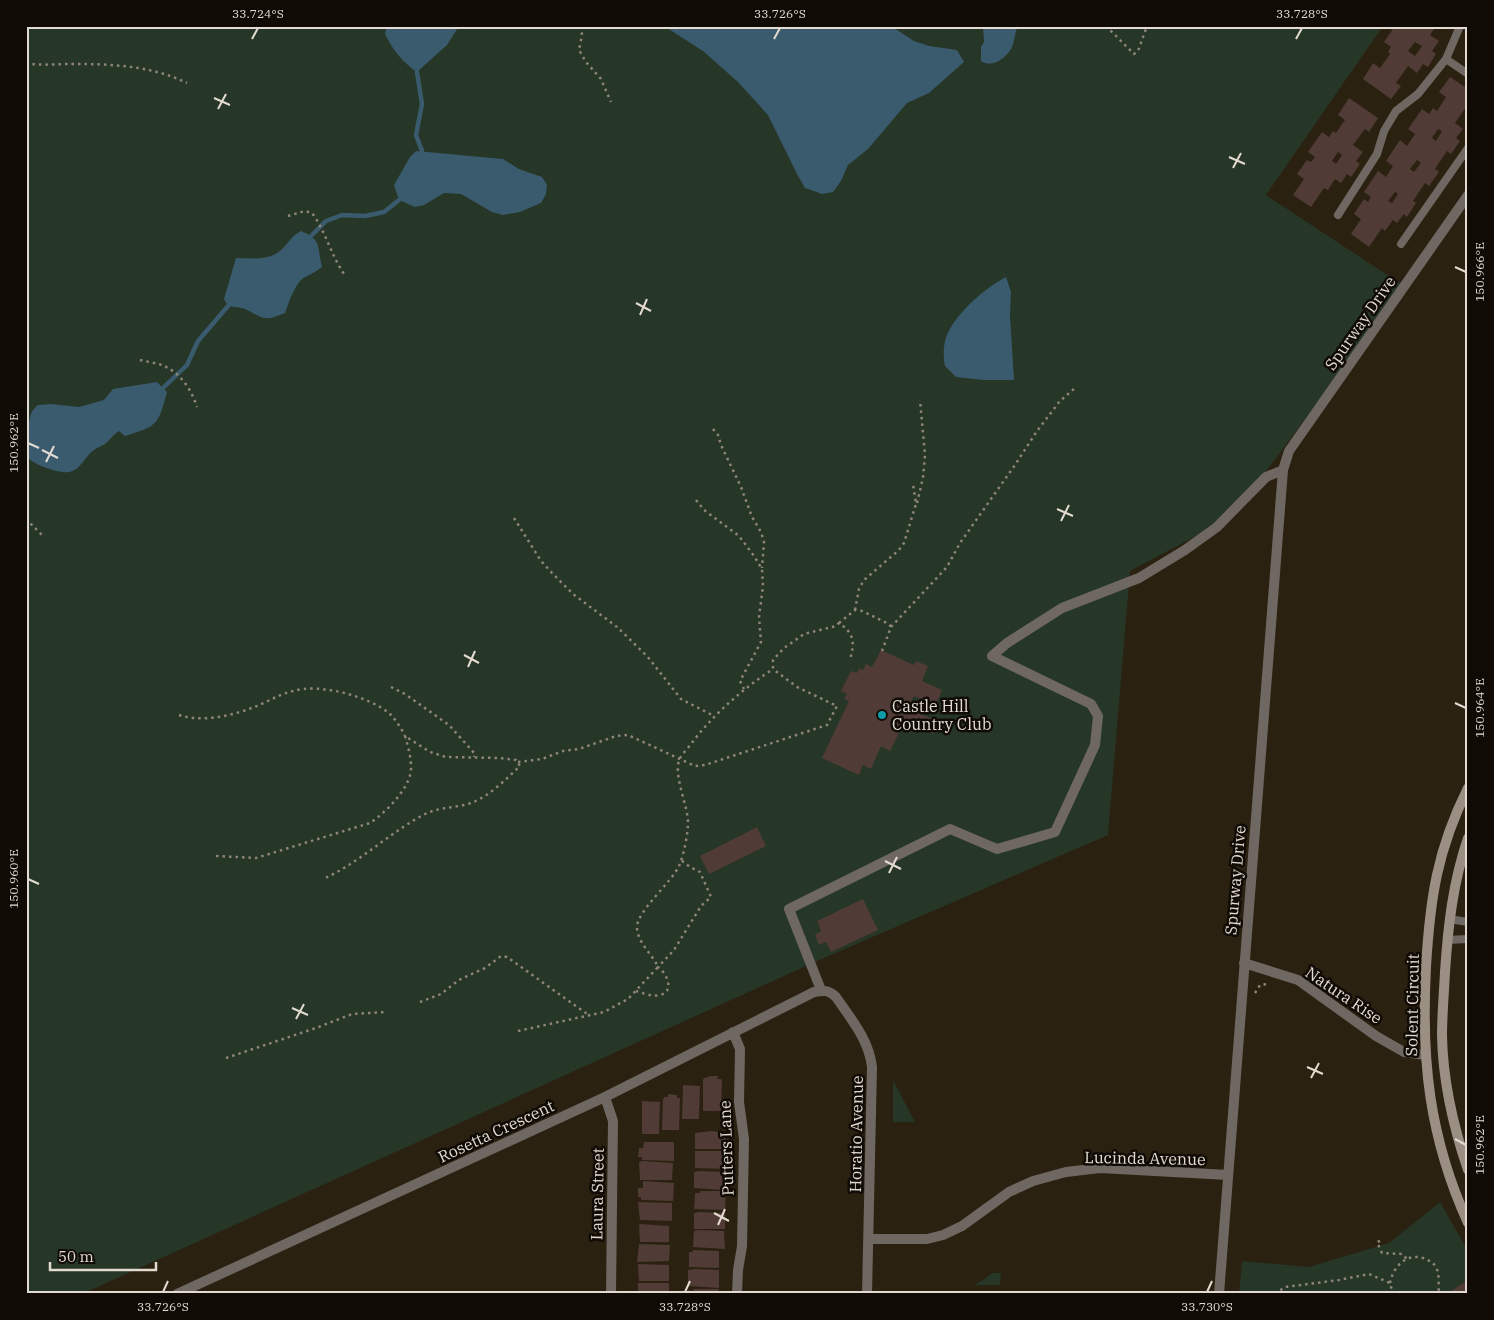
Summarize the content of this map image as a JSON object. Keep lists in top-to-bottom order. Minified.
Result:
{"streets":{"street":["Spurway Drive","Natura Rise","Solent Circuit","Rosetta Crescent","Horatio Avenue","Putters Lane","Lucinda Avenue","Laura Street"]},"crossings":[["Spurway Drive","Natura Rise"],["Spurway Drive","Lucinda Avenue"],["Natura Rise","Solent Circuit"],["Rosetta Crescent","Horatio Avenue"],["Rosetta Crescent","Putters Lane"],["Rosetta Crescent","Laura Street"],["Horatio Avenue","Lucinda Avenue"]],"places":["Castle Hill Country Club"],"scale_bar":"50 m","coordinates":["33.724°S","33.726°S","33.728°S","150.966°E","150.962°E","150.964°E","150.960°E","33.730°S"]}
